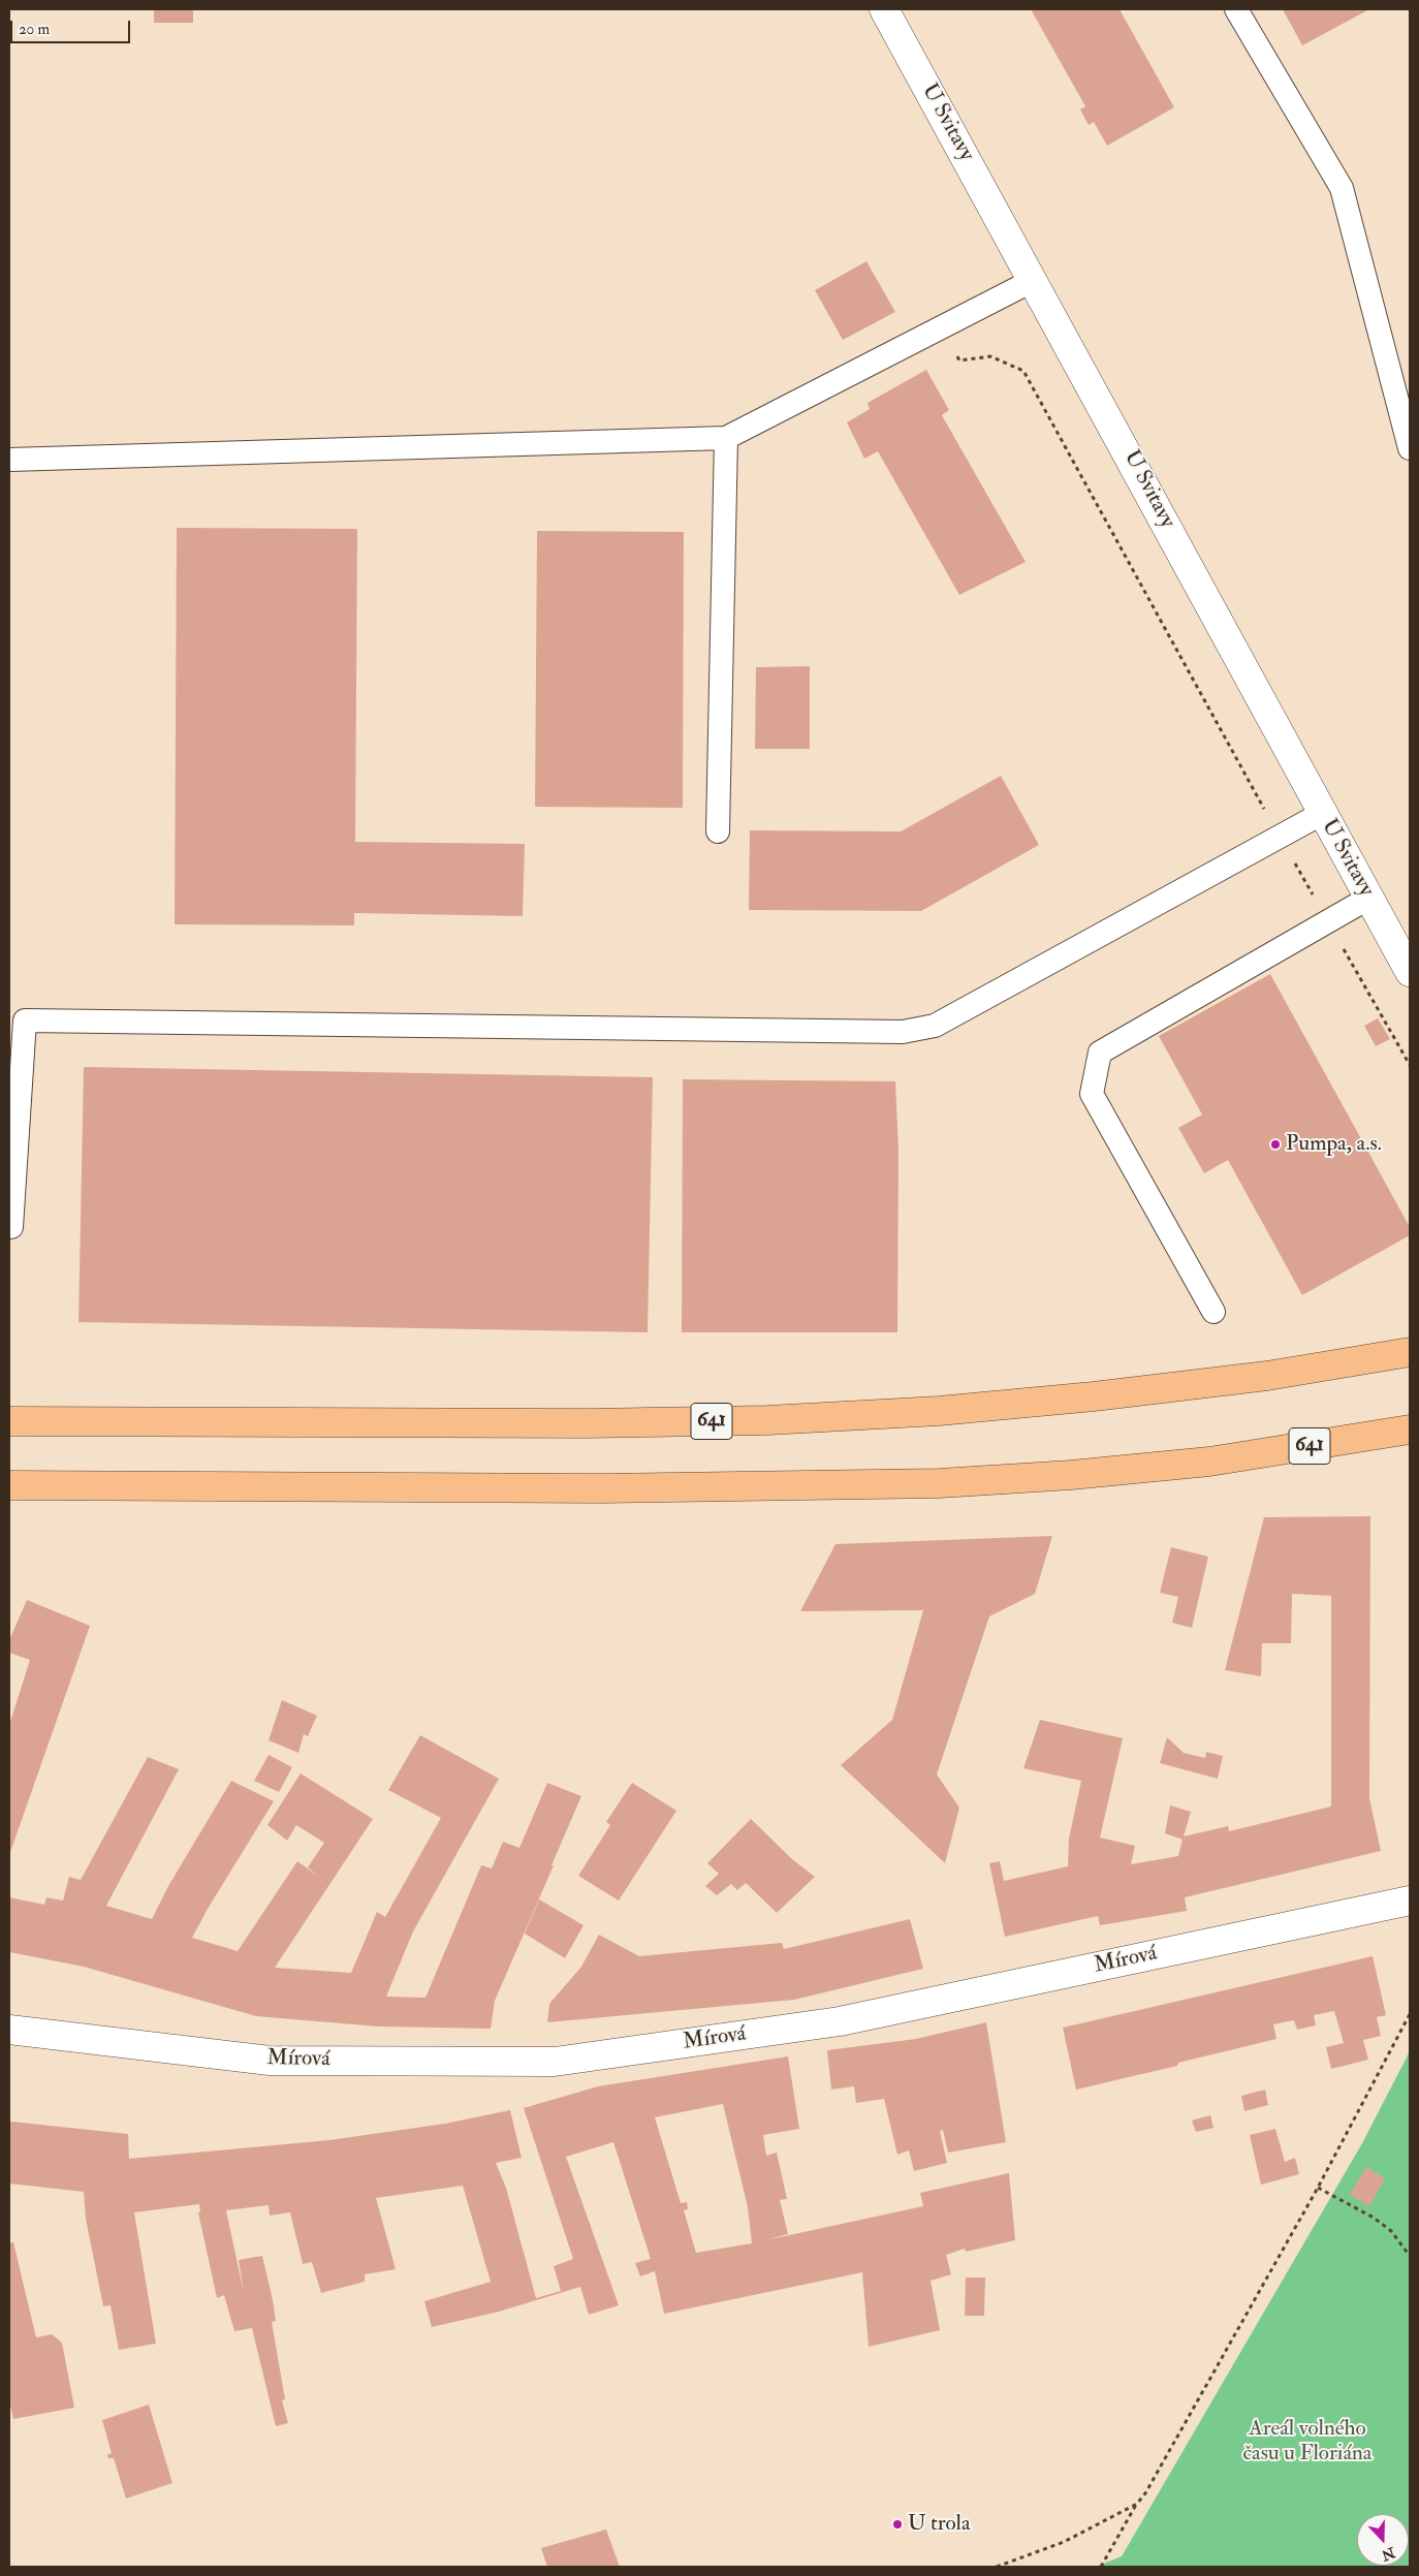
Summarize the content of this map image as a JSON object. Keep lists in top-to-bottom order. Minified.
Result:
{"streets":{"highway":["641"],"street":["U Svitavy","Mírová"]},"parks":["Areál volného času u Floriána"],"places":["Pumpa, a.s.","U trola"],"scale_bar":"20 m","north":"bottom"}
